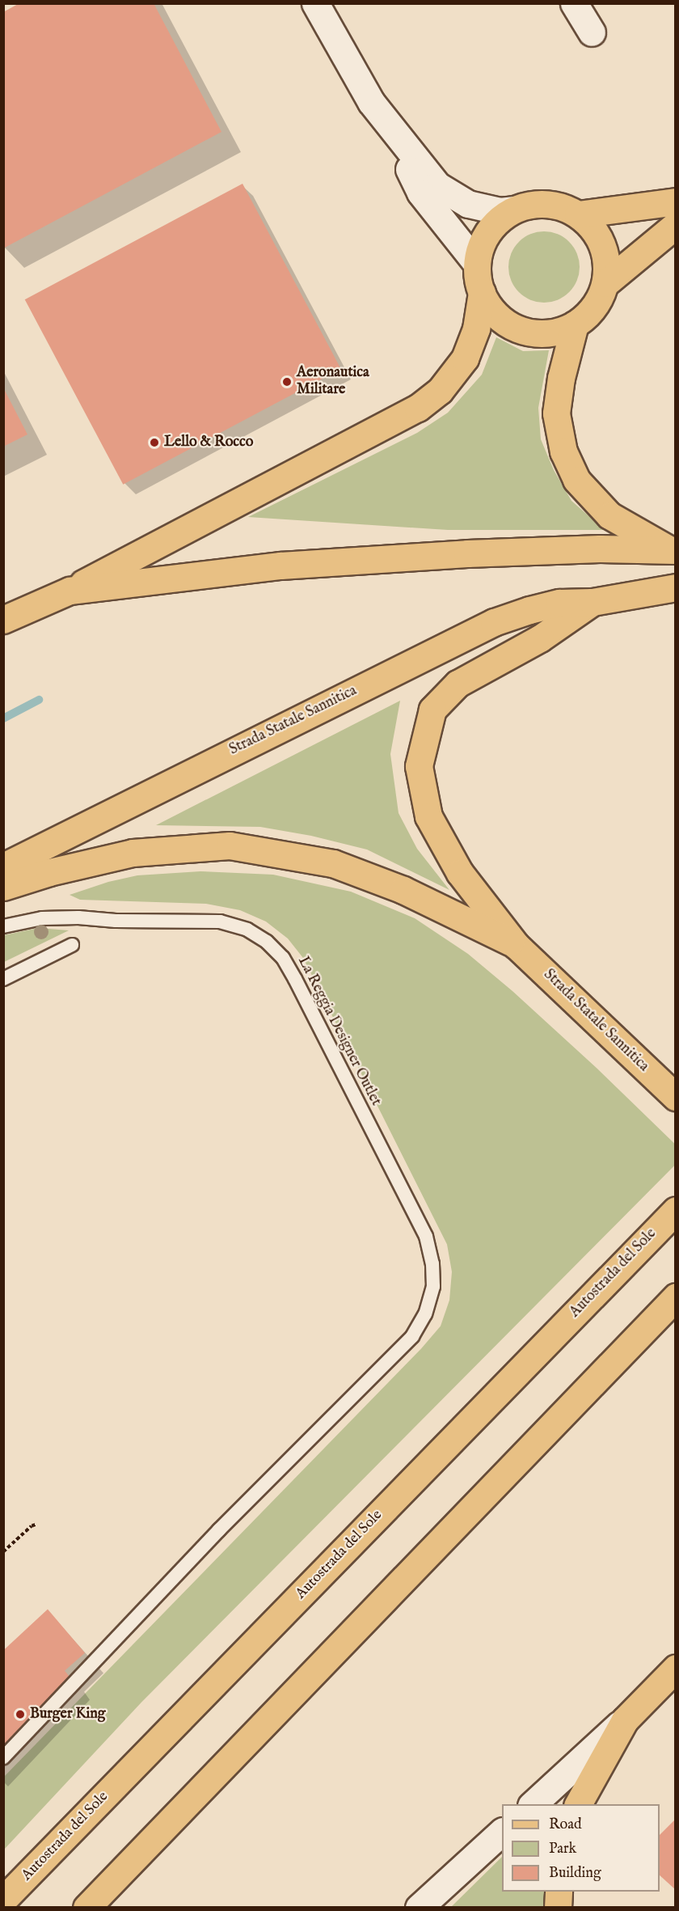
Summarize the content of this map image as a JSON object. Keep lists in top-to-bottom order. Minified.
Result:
{"streets":{"main road":["Strada Statale Sannitica","Autostrada del Sole"],"lane":["La Reggia Designer Outlet"]},"places":["Aeronautica Militare","Lello & Rocco","Burger King"],"legend":["Road","Park","Building"]}
